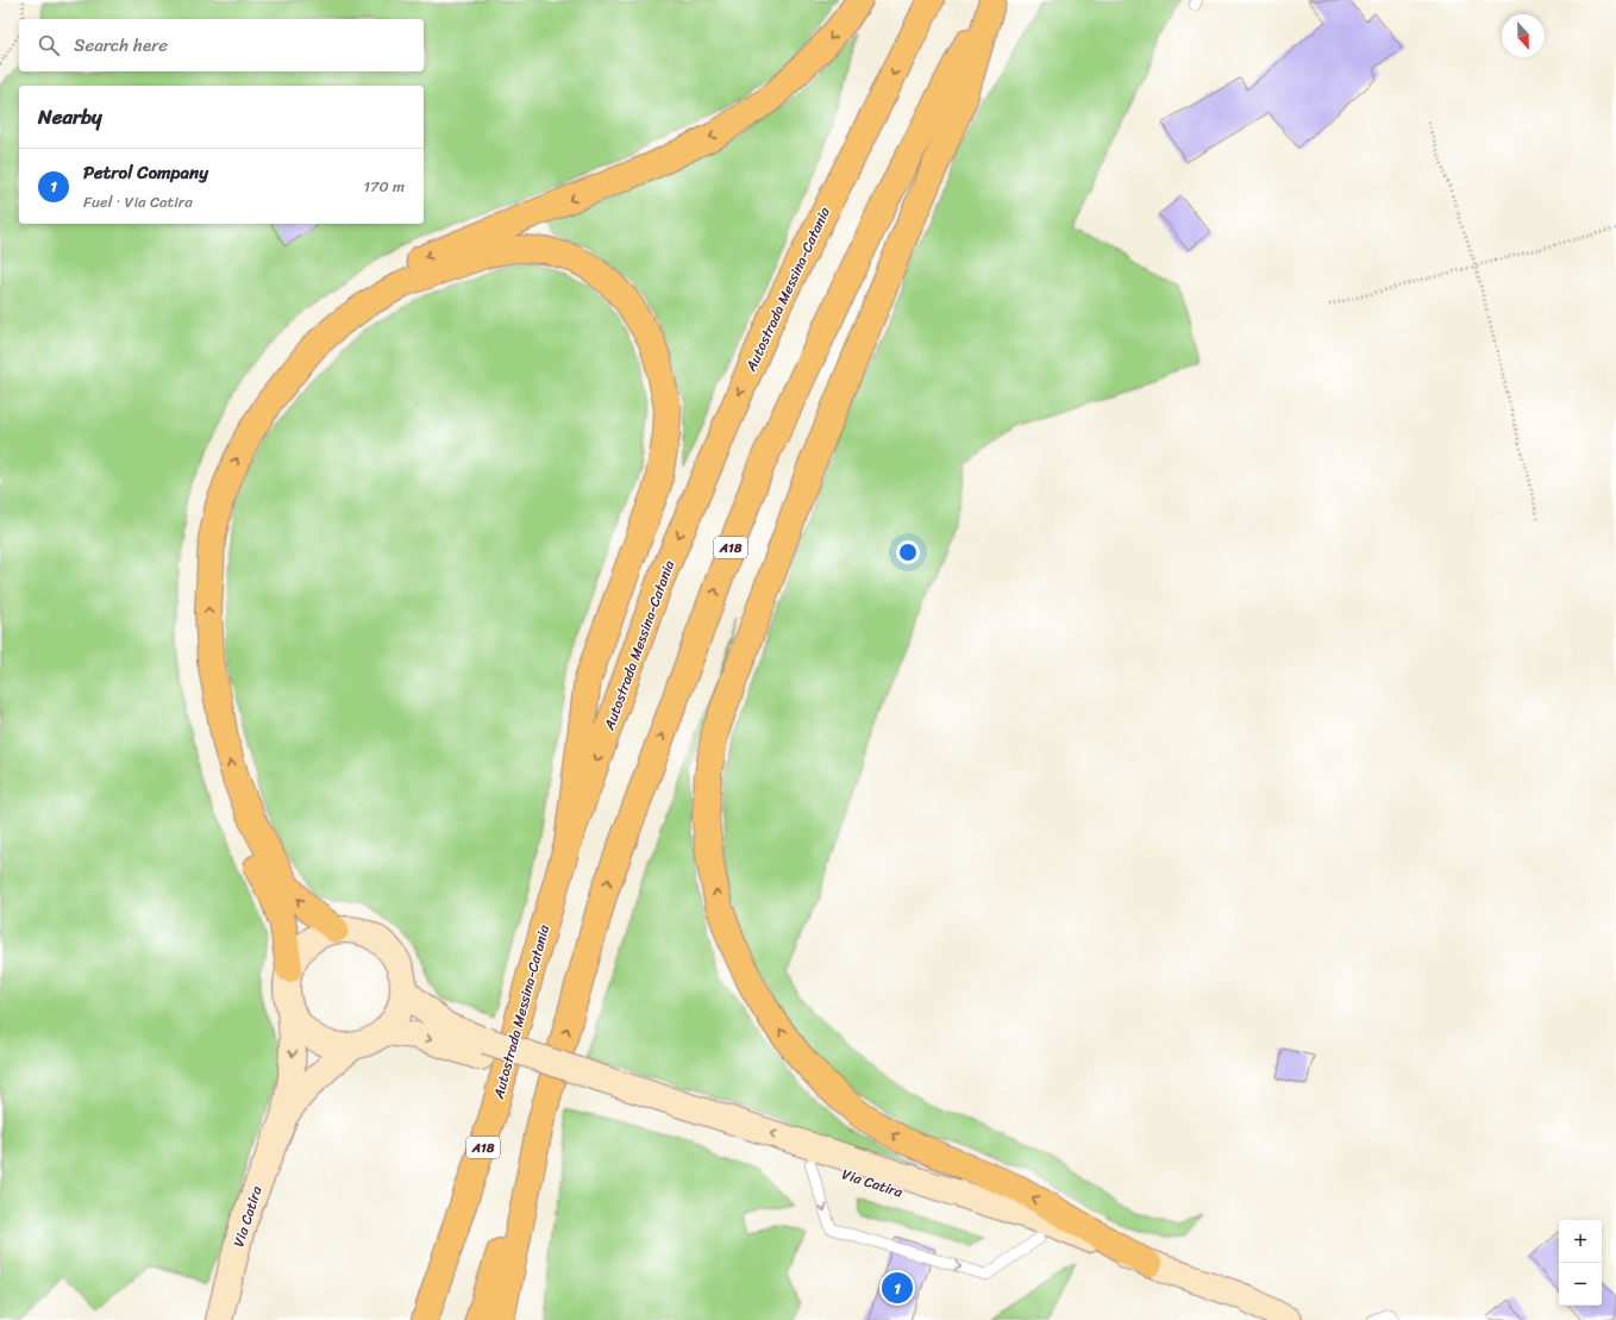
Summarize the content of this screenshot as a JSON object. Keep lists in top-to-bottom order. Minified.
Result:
{"streets":{"highway":["Autostrada Messina-Catania","A18"],"main road":["Via Catira"]},"north":"bottom","page":{"search":"Search here","heading":"Nearby","list":[{"mark":"1","name":"Petrol Company","note":"Fuel · Via Catira","value":"170 m"}],"map_buttons":["+","−"],"pins":"1"}}
